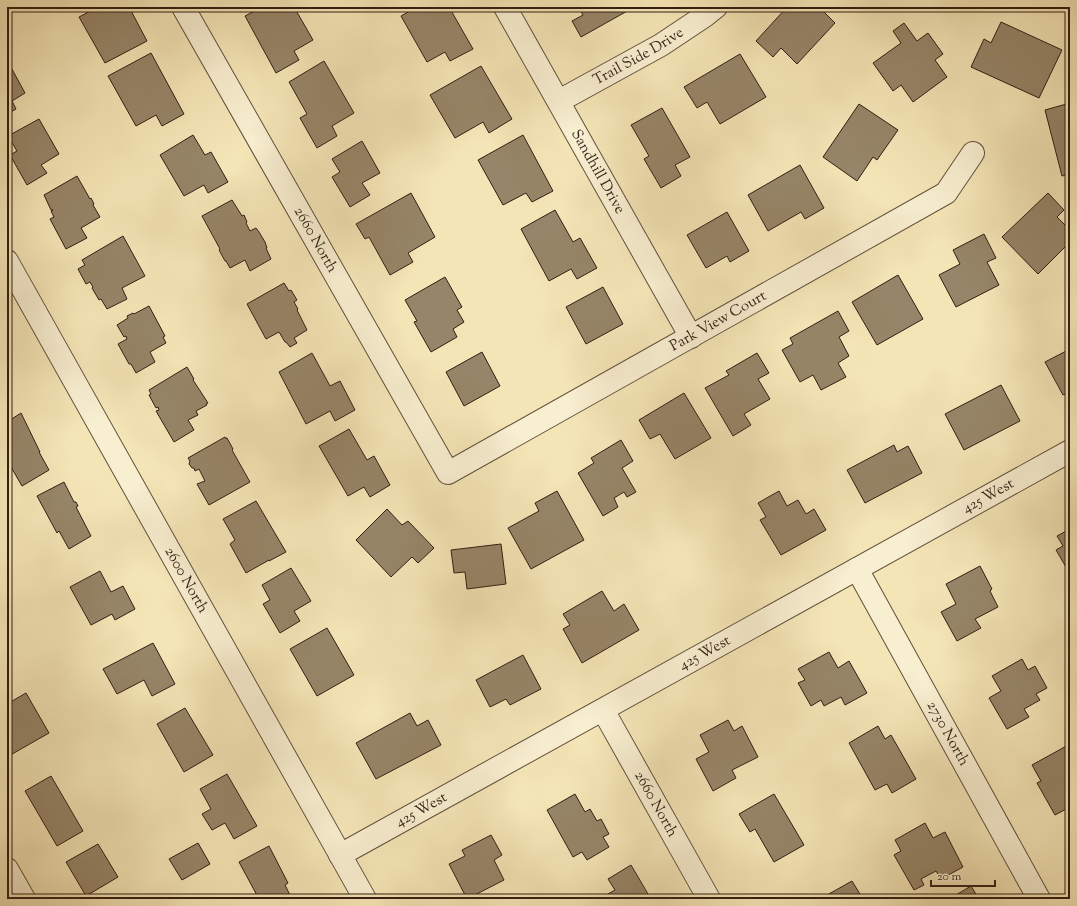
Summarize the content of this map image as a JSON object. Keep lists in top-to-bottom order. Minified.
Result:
{"streets":{"street":["Trail Side Drive","Sandhill Drive","2660 North","Park View Court","425 West","2600 North","2730 North"]},"crossings":[["Trail Side Drive","Sandhill Drive"],["Sandhill Drive","Park View Court"],["2660 North","Park View Court"],["2660 North","425 West"],["425 West","2600 North"],["425 West","2730 North"]],"scale_bar":"20 m"}
